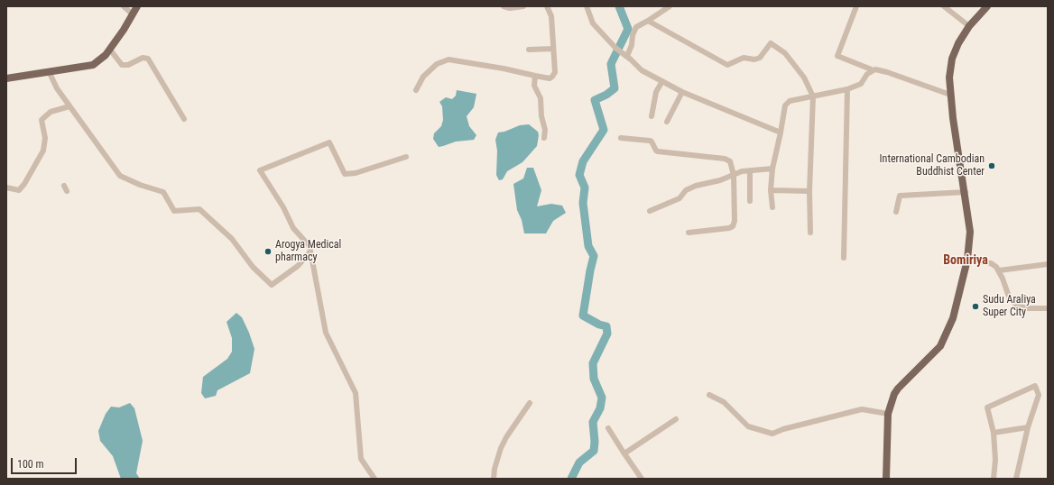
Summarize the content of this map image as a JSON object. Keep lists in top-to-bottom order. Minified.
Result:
{"districts":["Bomiriya"],"places":["International Cambodian Buddhist Center","Arogya Medical pharmacy","Sudu Araliya Super City"],"scale_bar":"100 m"}
